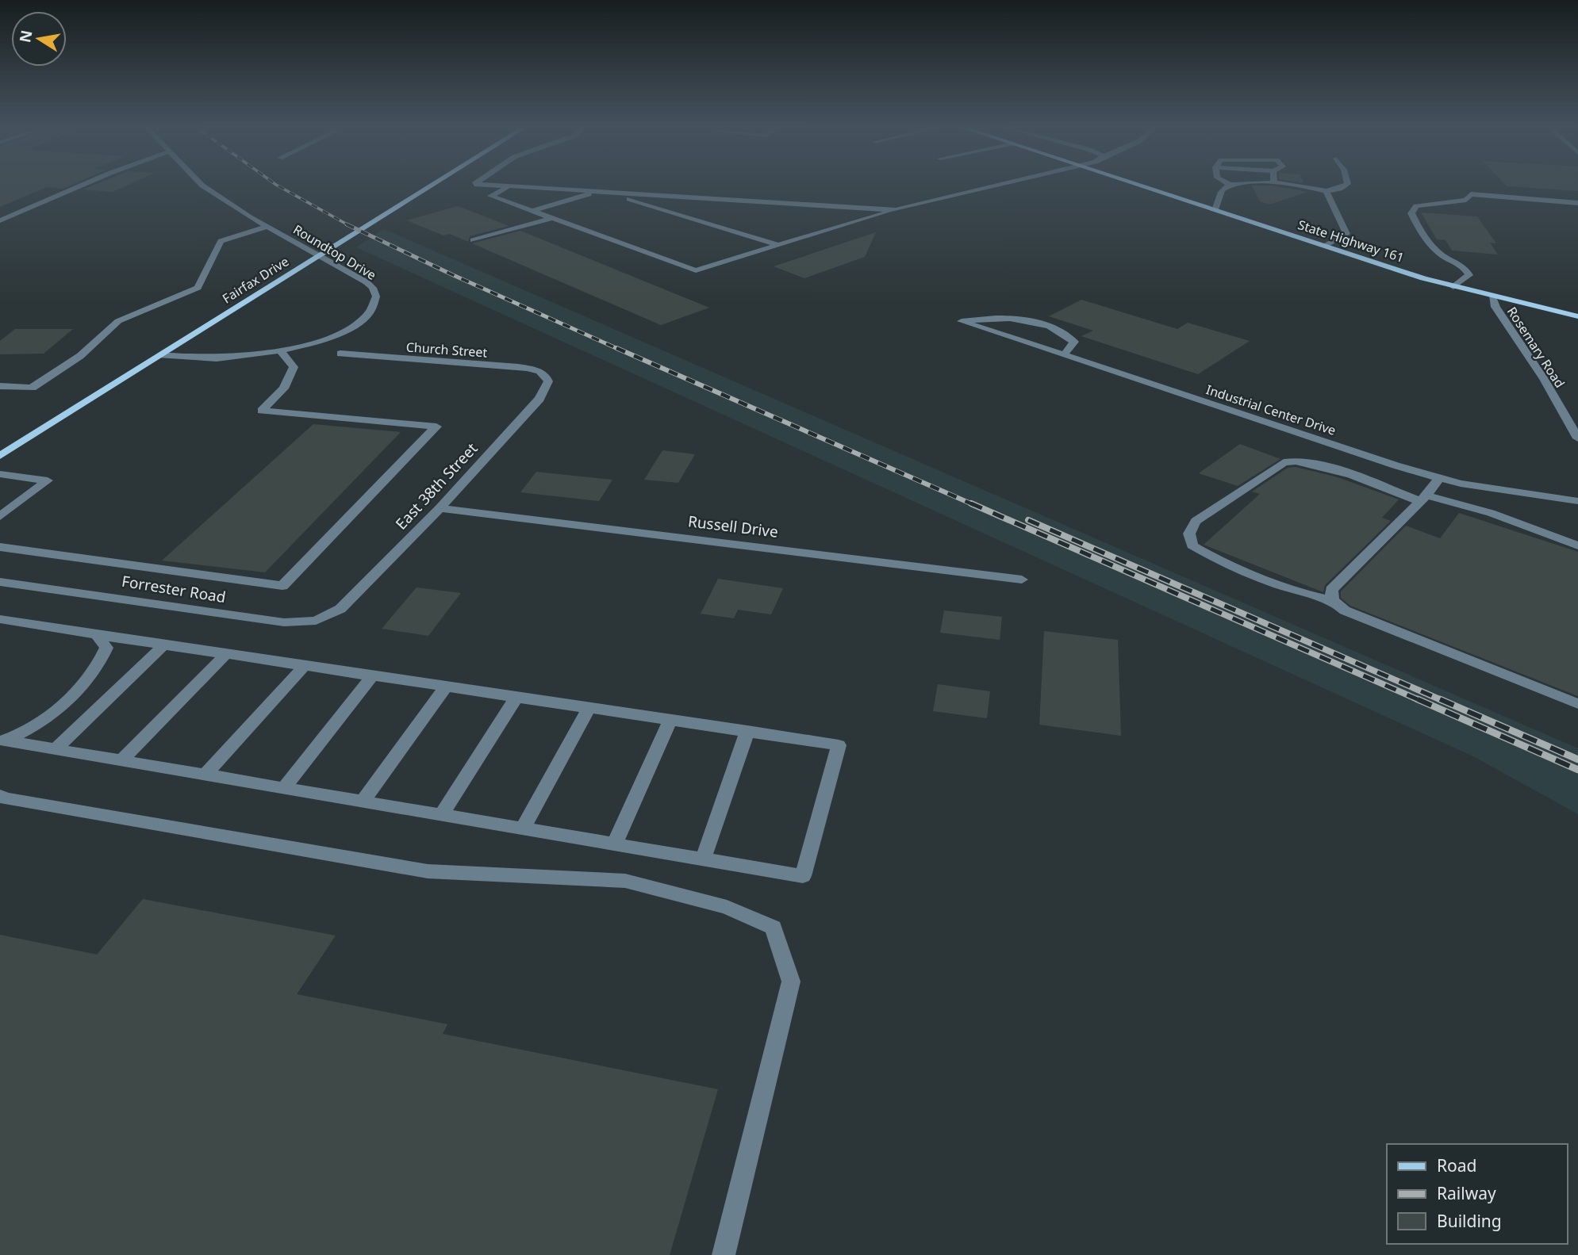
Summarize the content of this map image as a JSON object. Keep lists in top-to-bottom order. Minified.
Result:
{"streets":{"main road":["State Highway 161","Fairfax Drive"],"street":["Roundtop Drive","Rosemary Road","Church Street","Industrial Center Drive","East 38th Street","Russell Drive","Forrester Road"]},"crossings":[["State Highway 161","Rosemary Road"],["Roundtop Drive","Fairfax Drive"],["Church Street","East 38th Street"],["East 38th Street","Russell Drive"],["East 38th Street","Forrester Road"]],"legend":["Road","Railway","Building"],"north":"left"}
